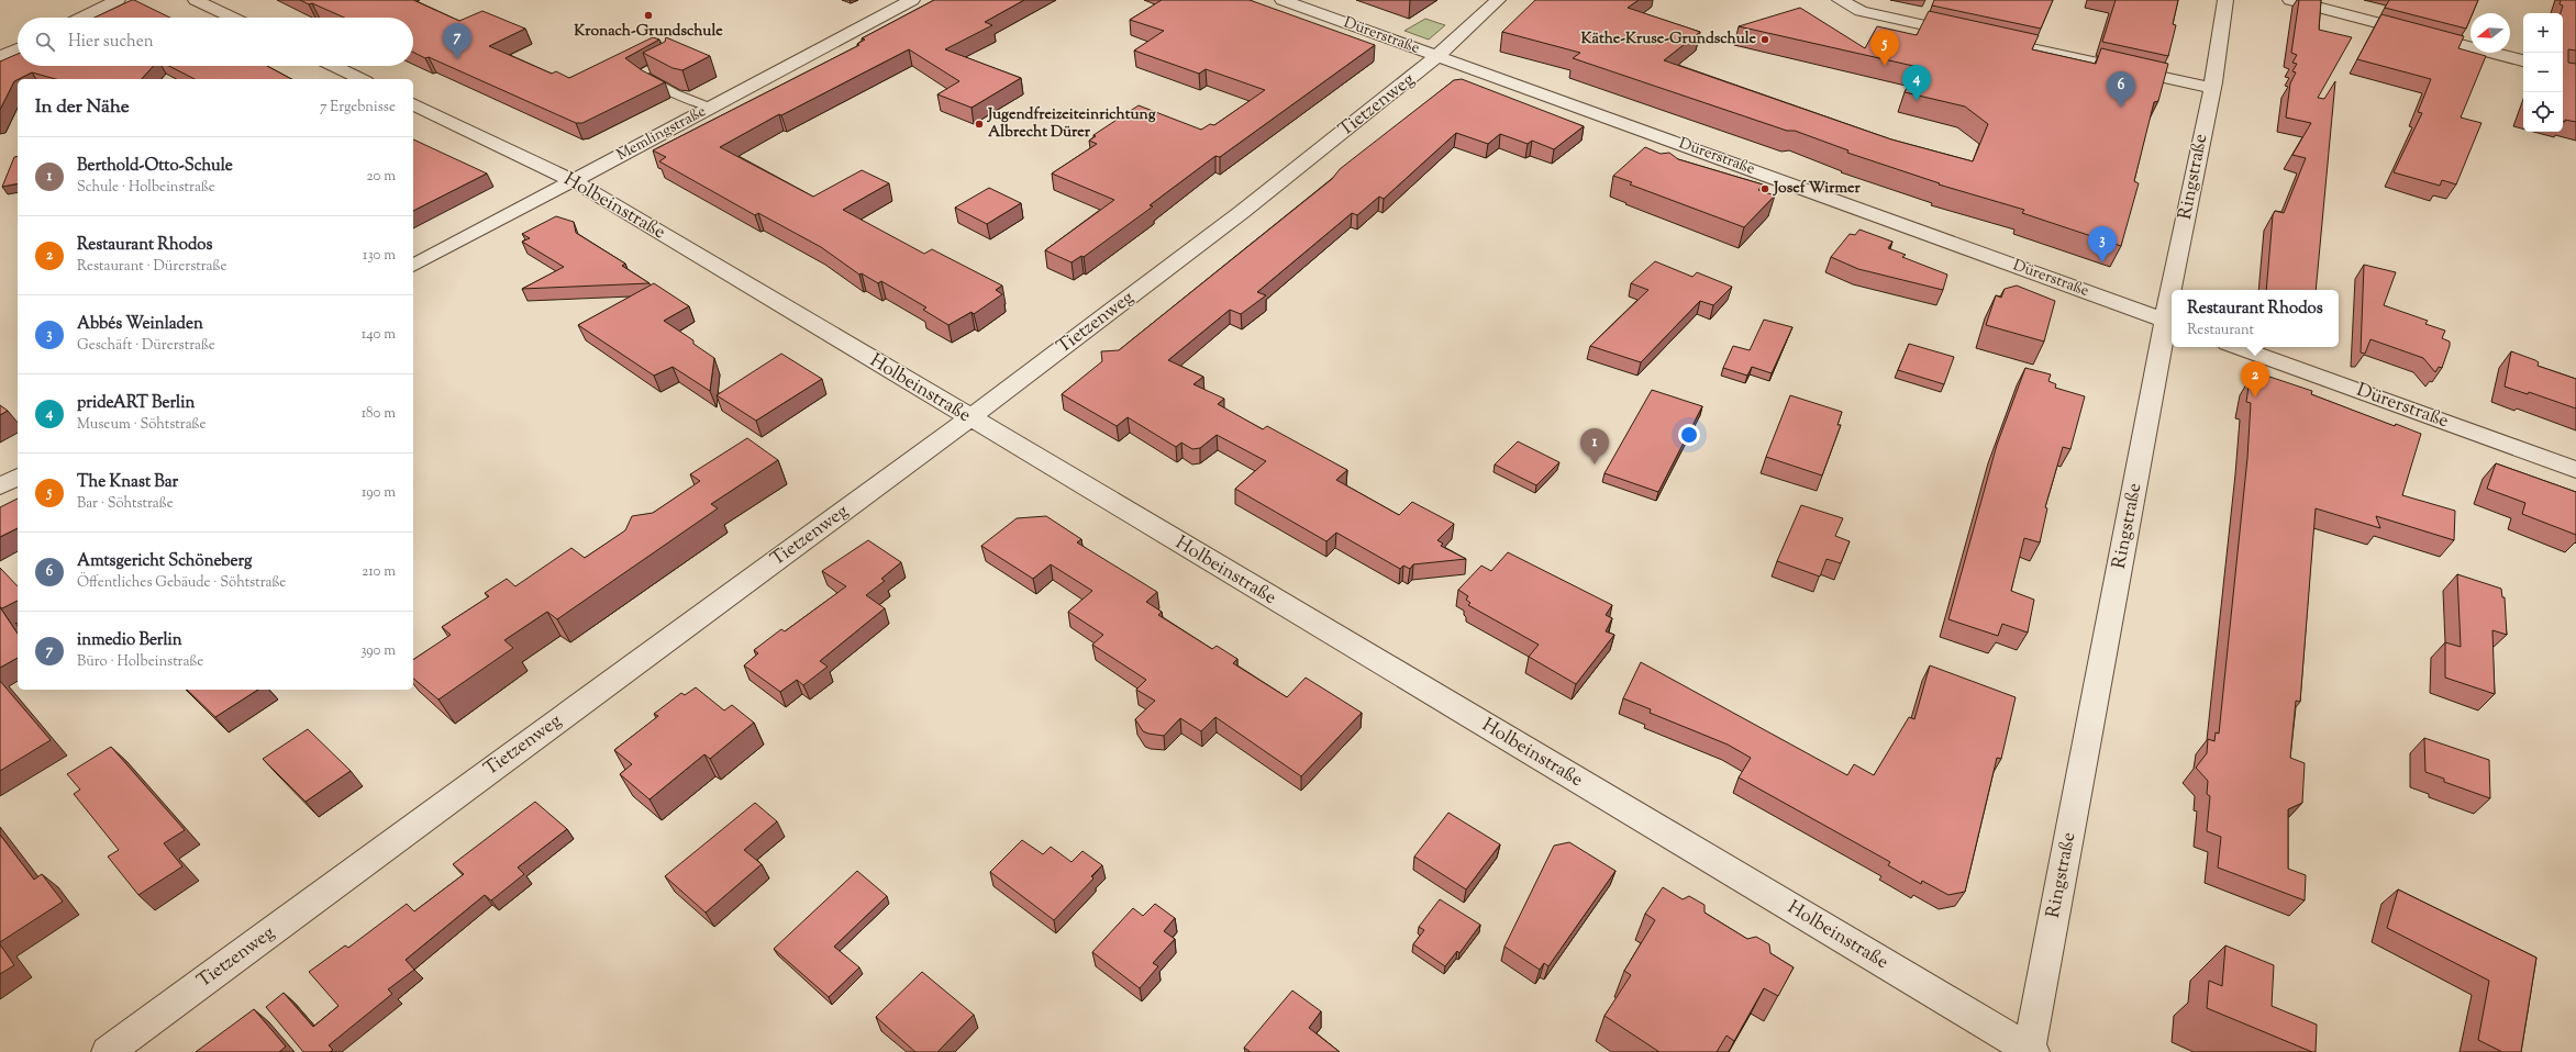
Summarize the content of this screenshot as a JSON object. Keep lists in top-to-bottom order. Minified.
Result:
{"streets":{"street":["Dürerstraße","Tietzenweg","Memlingstraße","Ringstraße","Holbeinstraße"]},"crossings":[["Dürerstraße","Tietzenweg"],["Dürerstraße","Ringstraße"],["Tietzenweg","Holbeinstraße"],["Memlingstraße","Holbeinstraße"],["Ringstraße","Holbeinstraße"]],"places":["Kronach-Grundschule","Käthe-Kruse-Grundschule","Jugendfreizeiteinrichtung Albrecht Dürer","Josef Wirmer"],"north":"left","page":{"map_buttons":["+","−"],"search":"Hier suchen","pins":["7","5","4","6","3","2","1"],"heading":["In der Nähe","7 Ergebnisse"],"list":[{"mark":"1","name":"Berthold-Otto-Schule","note":"Schule · Holbeinstraße","value":"20 m"},{"mark":"2","name":"Restaurant Rhodos","note":"Restaurant · Dürerstraße","value":"130 m"},{"mark":"3","name":"Abbés Weinladen","note":"Geschäft · Dürerstraße","value":"140 m"},{"mark":"4","name":"prideART Berlin","note":"Museum · Söhtstraße","value":"180 m"},{"mark":"5","name":"The Knast Bar","note":"Bar · Söhtstraße","value":"190 m"},{"mark":"6","name":"Amtsgericht Schöneberg","note":"Öffentliches Gebäude · Söhtstraße","value":"210 m"},{"mark":"7","name":"inmedio Berlin","note":"Büro · Holbeinstraße","value":"390 m"}],"popup":["Restaurant Rhodos","Restaurant"]}}
